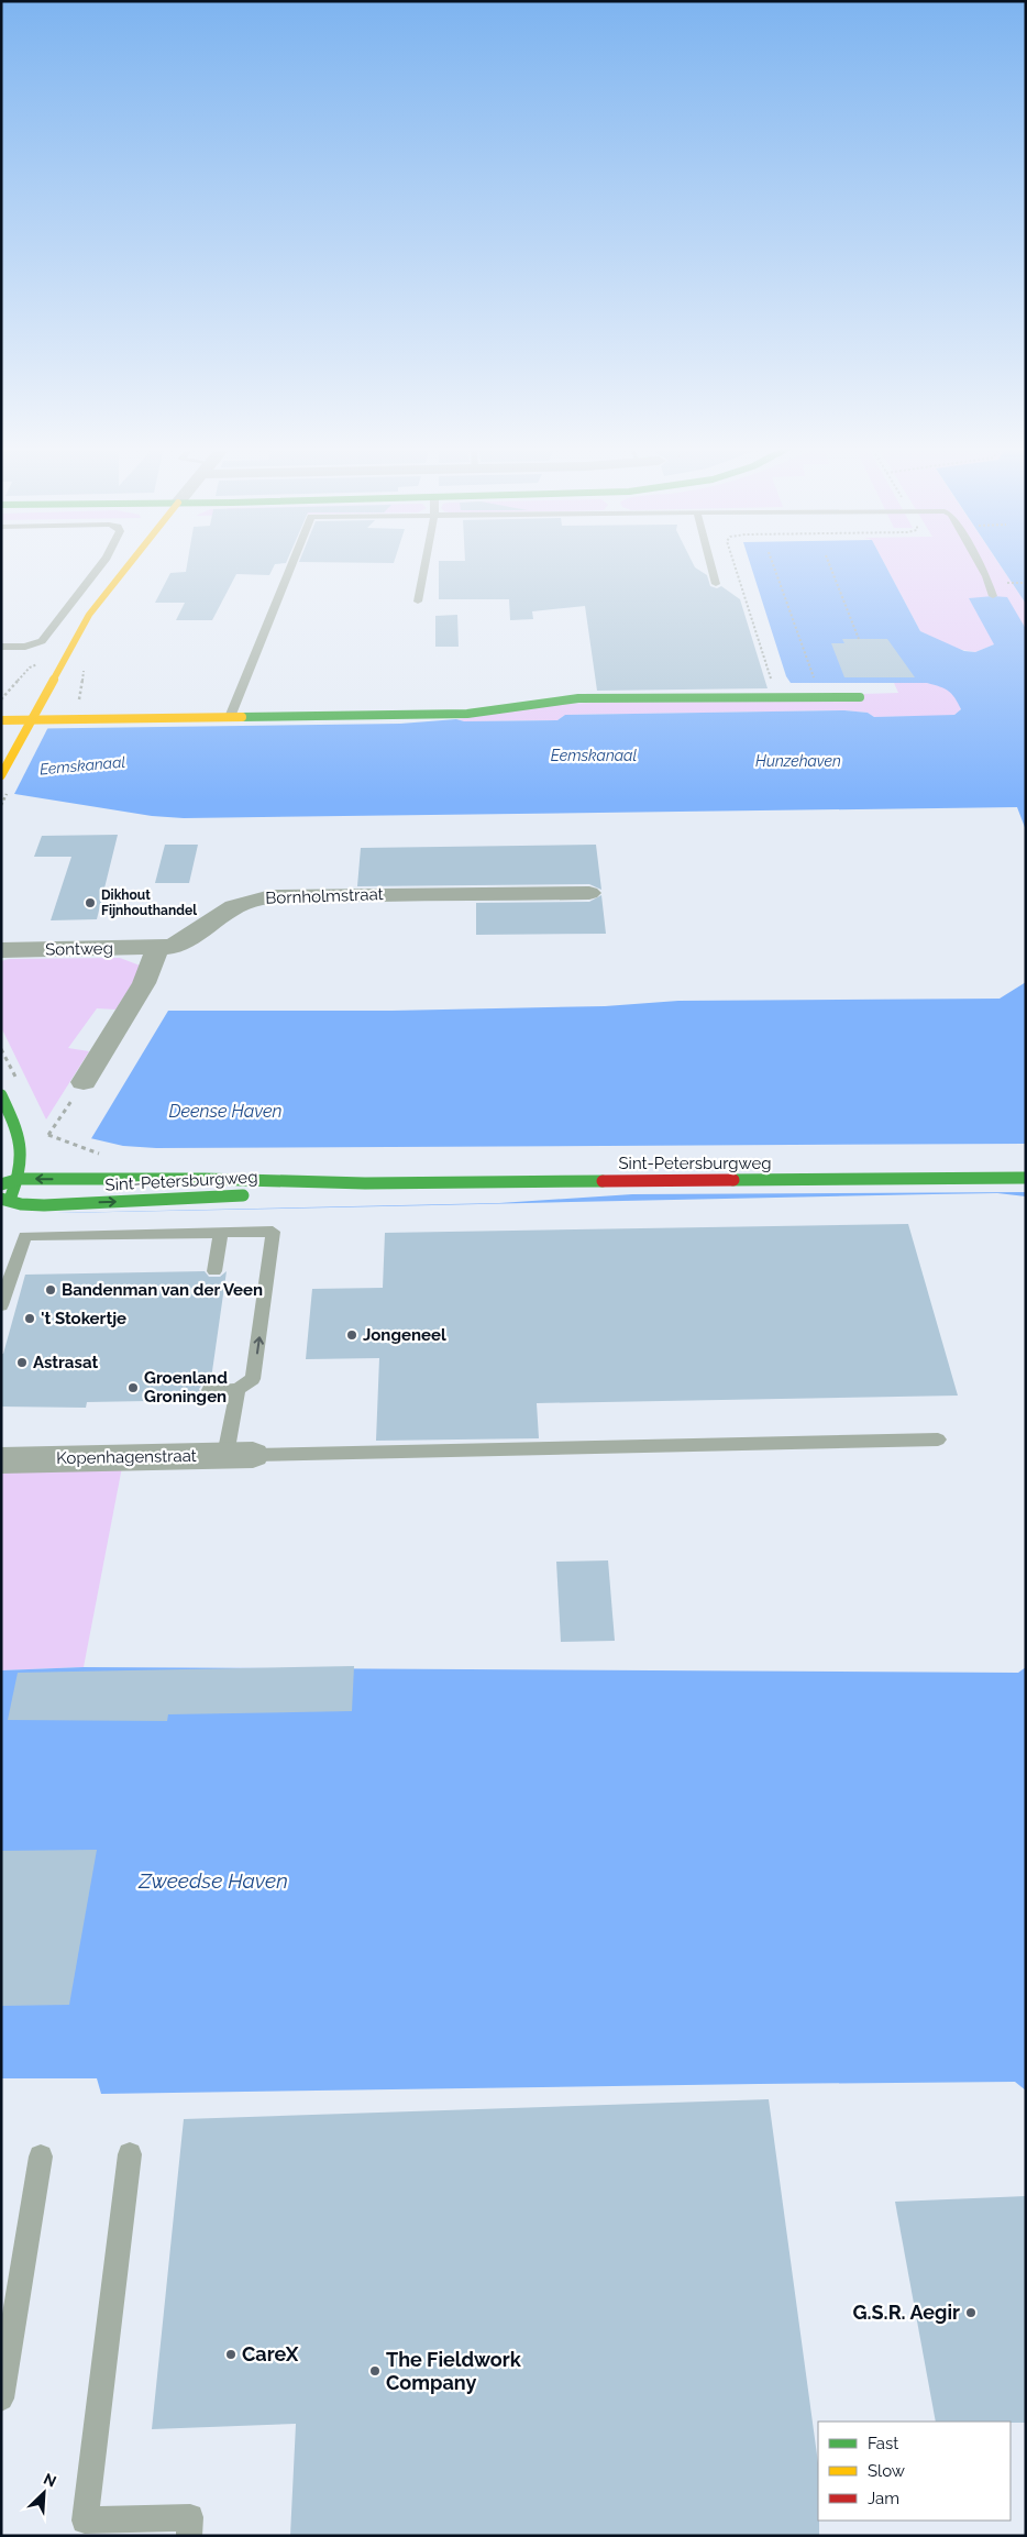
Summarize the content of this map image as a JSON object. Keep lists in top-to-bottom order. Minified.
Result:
{"streets":{"street":["Bornholmstraat","Sontweg","Sint-Petersburgweg","Kopenhagenstraat"]},"crossings":[["Bornholmstraat","Sontweg"]],"water":["Eemskanaal","Hunzehaven","Deense Haven","Zweedse Haven"],"places":["Dikhout Fijnhouthandel","Bandenman van der Veen","'t Stokertje","Jongeneel","Astrasat","Groenland Groningen","G.S.R. Aegir","CareX","The Fieldwork Company"],"legend":["Fast","Slow","Jam"],"north":"top right"}
